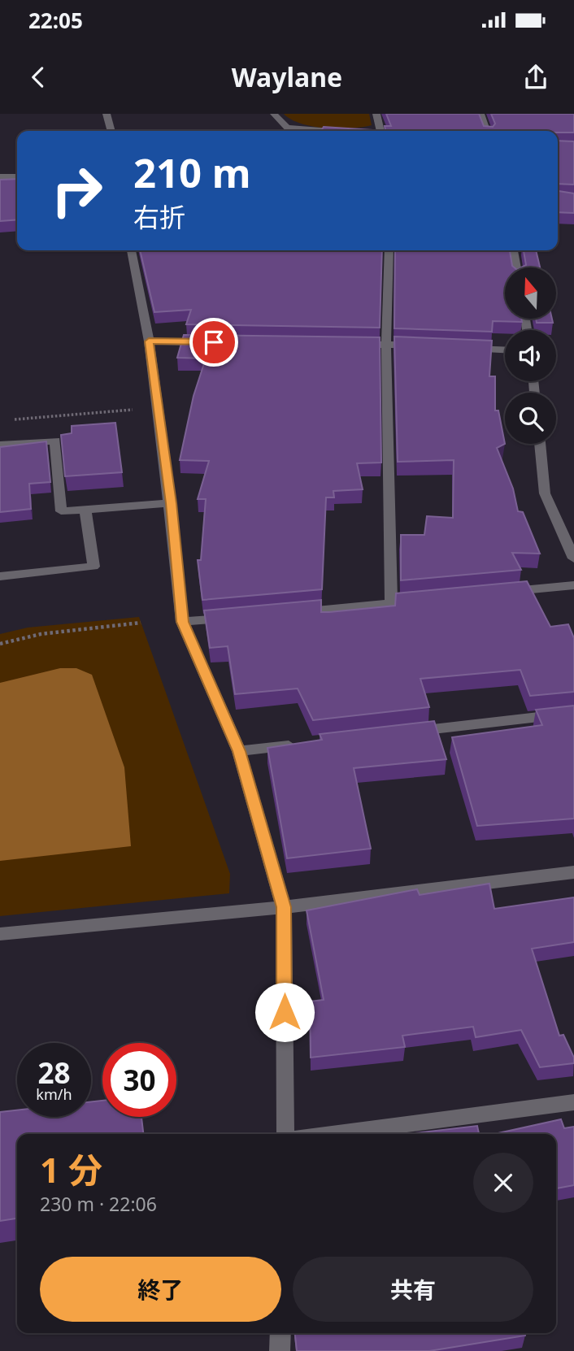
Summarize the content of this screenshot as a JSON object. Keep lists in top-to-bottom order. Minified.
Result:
{"north":"top","page":{"status":"22:05","header":"Waylane","turn":["210 m","右折"],"speed":"28 km/h","limit":"30","heading":["1 分","230 m · 22:06"],"buttons":["終了","共有"]}}
